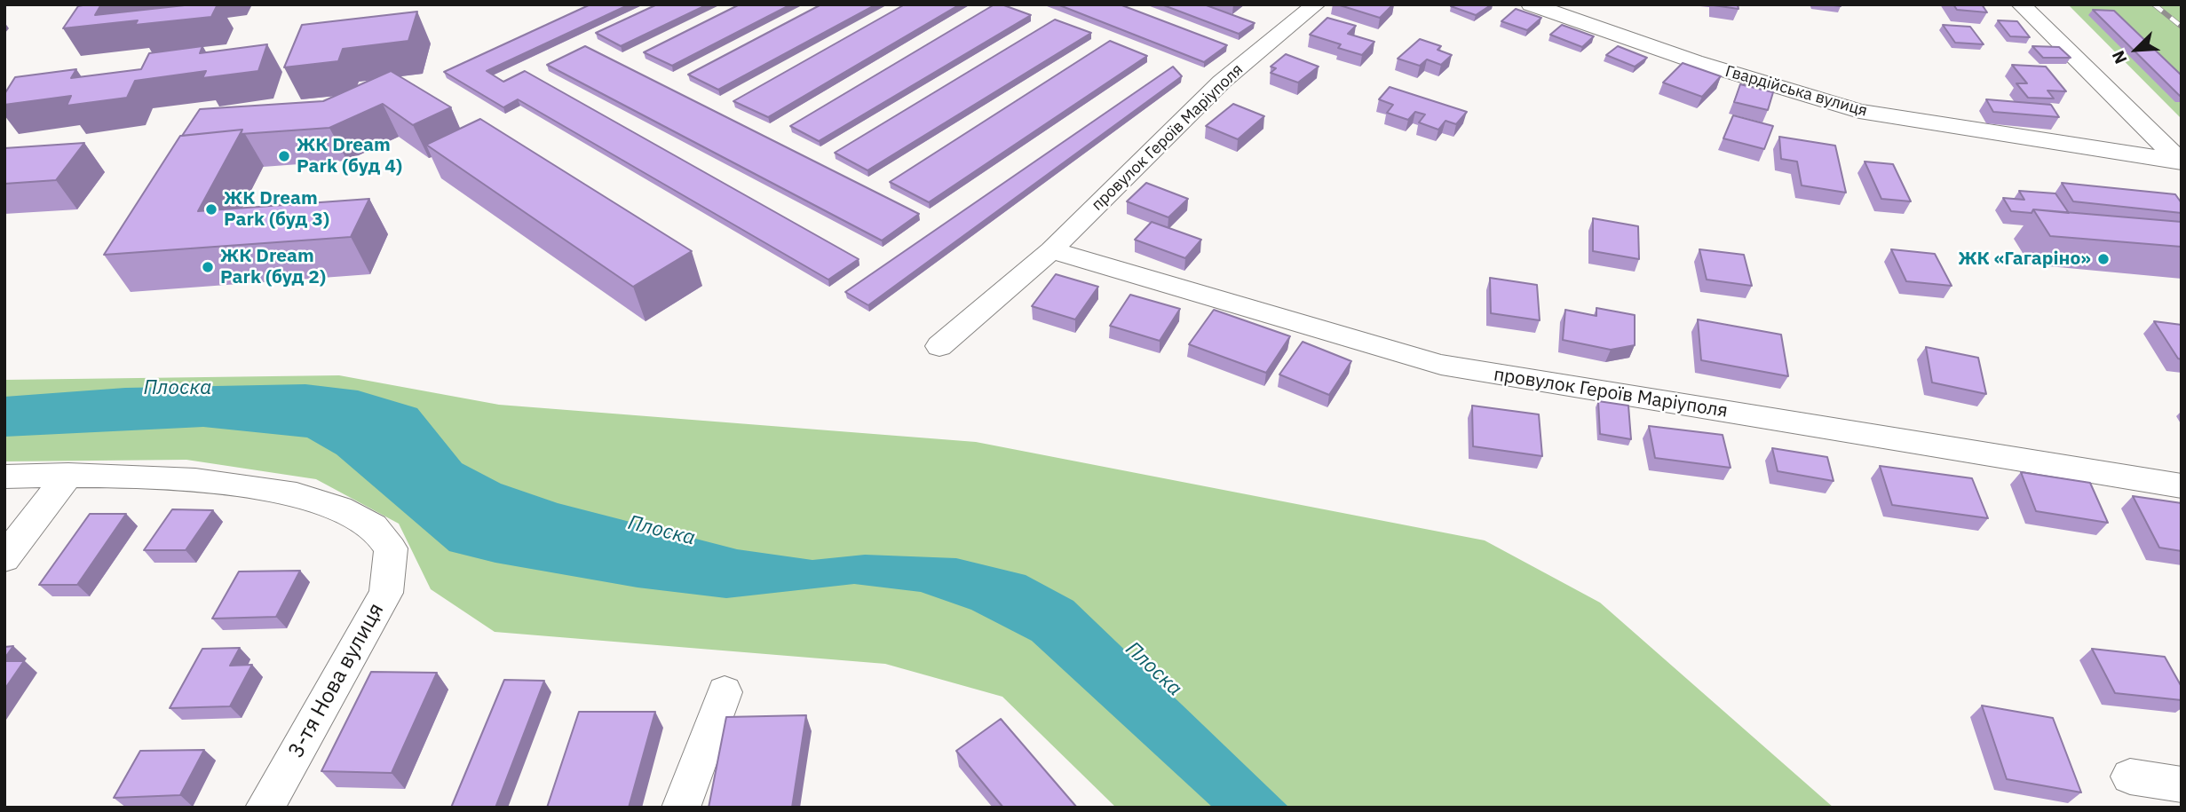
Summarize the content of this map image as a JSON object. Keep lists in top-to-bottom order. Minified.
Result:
{"streets":{"street":["Гвардійська вулиця","провулок Героїв Маріуполя","3-тя Нова вулиця"]},"water":["Плоска"],"places":["ЖК Dream Park (буд 4)","ЖК Dream Park (буд 3)","ЖК «Гагаріно»","ЖК Dream Park (буд 2)"],"north":"bottom left"}
